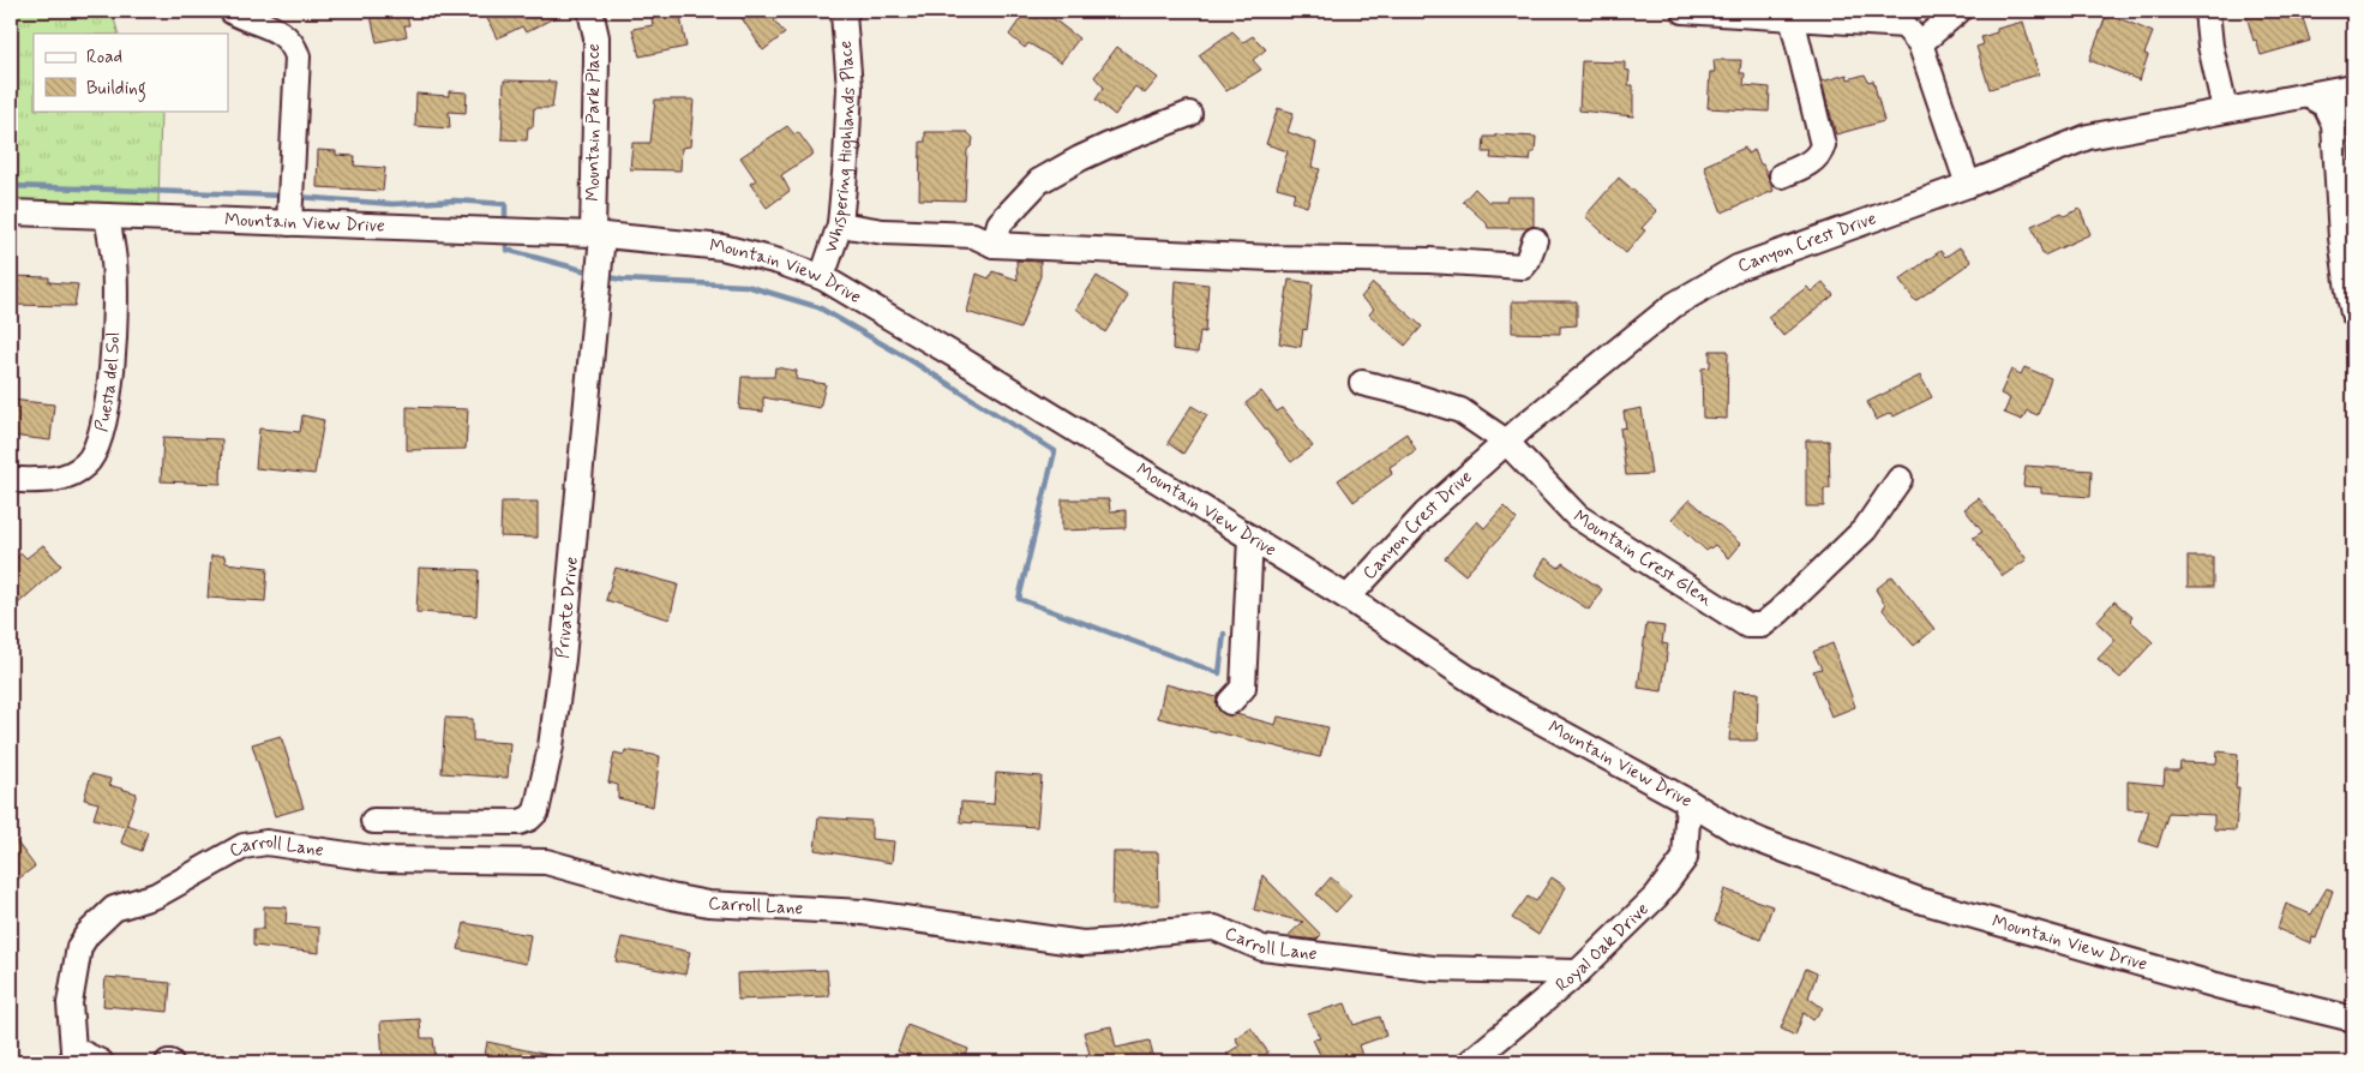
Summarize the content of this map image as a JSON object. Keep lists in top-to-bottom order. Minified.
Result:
{"streets":{"street":["Mountain Park Place","Whispering Highlands Place","Mountain View Drive","Canyon Crest Drive","Puesta del Sol","Mountain Crest Glen","Private Drive","Carroll Lane","Royal Oak Drive"]},"crossings":[["Mountain Park Place","Mountain View Drive"],["Mountain Park Place","Private Drive"],["Whispering Highlands Place","Mountain View Drive"],["Mountain View Drive","Canyon Crest Drive"],["Mountain View Drive","Puesta del Sol"],["Mountain View Drive","Private Drive"],["Mountain View Drive","Royal Oak Drive"],["Canyon Crest Drive","Mountain Crest Glen"],["Carroll Lane","Royal Oak Drive"]],"legend":["Road","Building"]}
